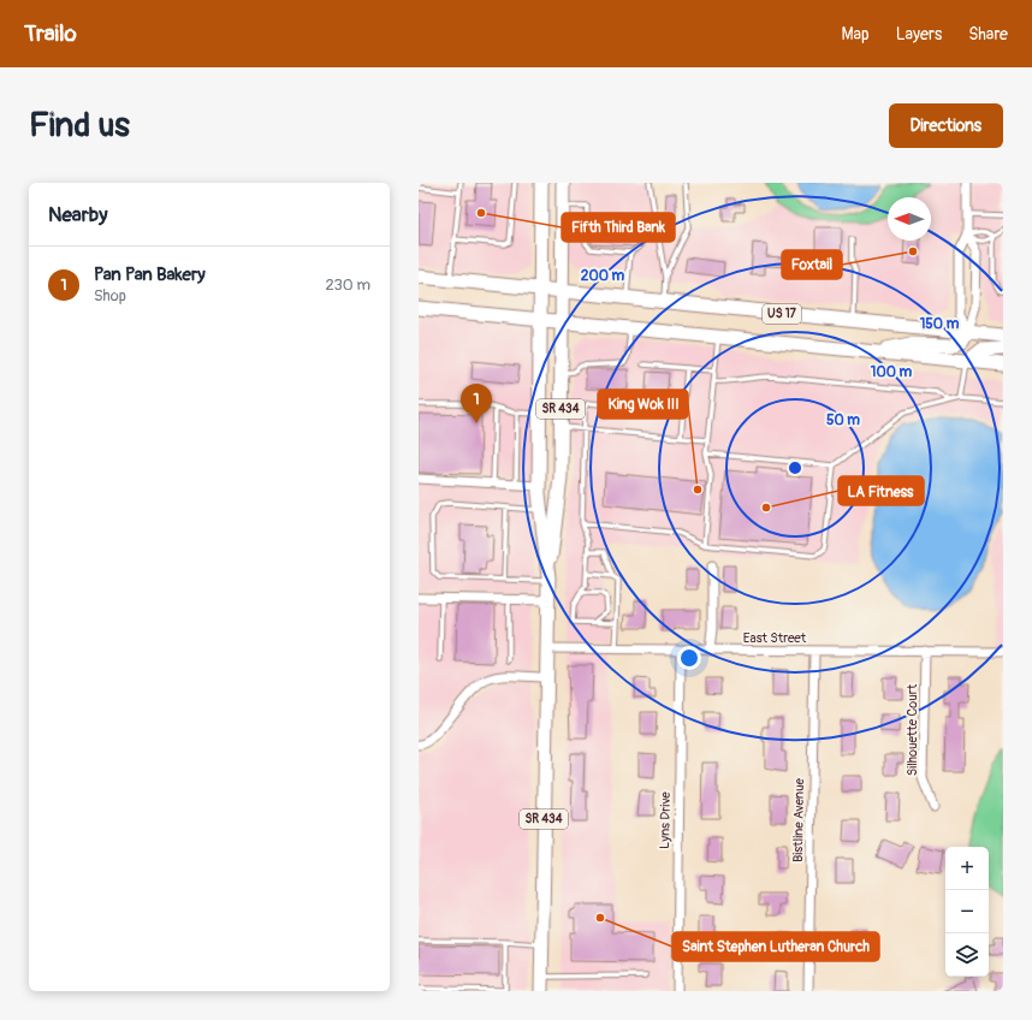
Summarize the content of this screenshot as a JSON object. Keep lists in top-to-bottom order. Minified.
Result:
{"streets":{"main road":["US 17","SR 434"],"street":["East Street","Silhouette Court","Lyns Drive","Bistline Avenue"]},"crossings":[["US 17","SR 434"],["SR 434","East Street"],["East Street","Silhouette Court"],["East Street","Lyns Drive"],["East Street","Bistline Avenue"]],"places":["Fifth Third Bank","Foxtail","King Wok III","LA Fitness","Saint Stephen Lutheran Church"],"north":"left","page":{"header":"Trailo","nav":["Map","Layers","Share"],"buttons":"Directions","title":"Find us","heading":"Nearby","list":[{"mark":"1","name":"Pan Pan Bakery","note":"Shop","value":"230 m"}],"pins":"1","map_buttons":["+","−"]},"rings":["200 m","150 m","100 m","50 m"]}
